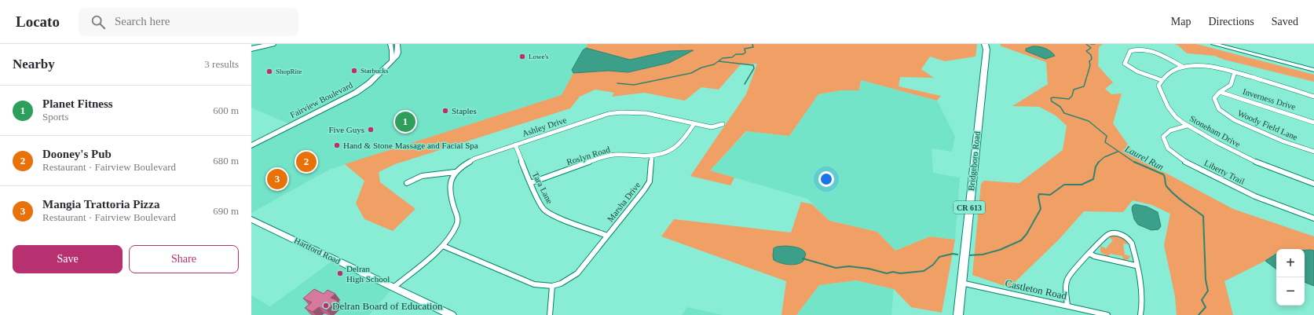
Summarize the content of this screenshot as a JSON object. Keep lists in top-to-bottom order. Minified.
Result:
{"streets":{"main road":["Fairview Boulevard","Bridgeboro Road","CR 613","Hartford Road"],"street":["Inverness Drive","Woody Field Lane","Ashley Drive","Stoneham Drive","Roslyn Road","Liberty Trail","Tara Lane","Marsha Drive","Castleton Road"]},"crossings":[["Inverness Drive","Woody Field Lane"],["Ashley Drive","Tara Lane"],["Stoneham Drive","Liberty Trail"],["Roslyn Road","Tara Lane"],["Roslyn Road","Marsha Drive"],["Bridgeboro Road","Castleton Road"],["Tara Lane","Marsha Drive"]],"water":["Laurel Run"],"places":["Lowe's","Starbucks","ShopRite","Staples","Five Guys","Hand & Stone Massage and Facial Spa","Delran High School","Delran Board of Education"],"page":{"header":"Locato","search":"Search here","nav":["Map","Directions","Saved"],"heading":["Nearby","3 results"],"list":[{"mark":"1","name":"Planet Fitness","note":"Sports","value":"600 m"},{"mark":"2","name":"Dooney's Pub","note":"Restaurant · Fairview Boulevard","value":"680 m"},{"mark":"3","name":"Mangia Trattoria Pizza","note":"Restaurant · Fairview Boulevard","value":"690 m"}],"pins":["1","2","3"],"buttons":["Save","Share"],"map_buttons":["+","−"]}}
